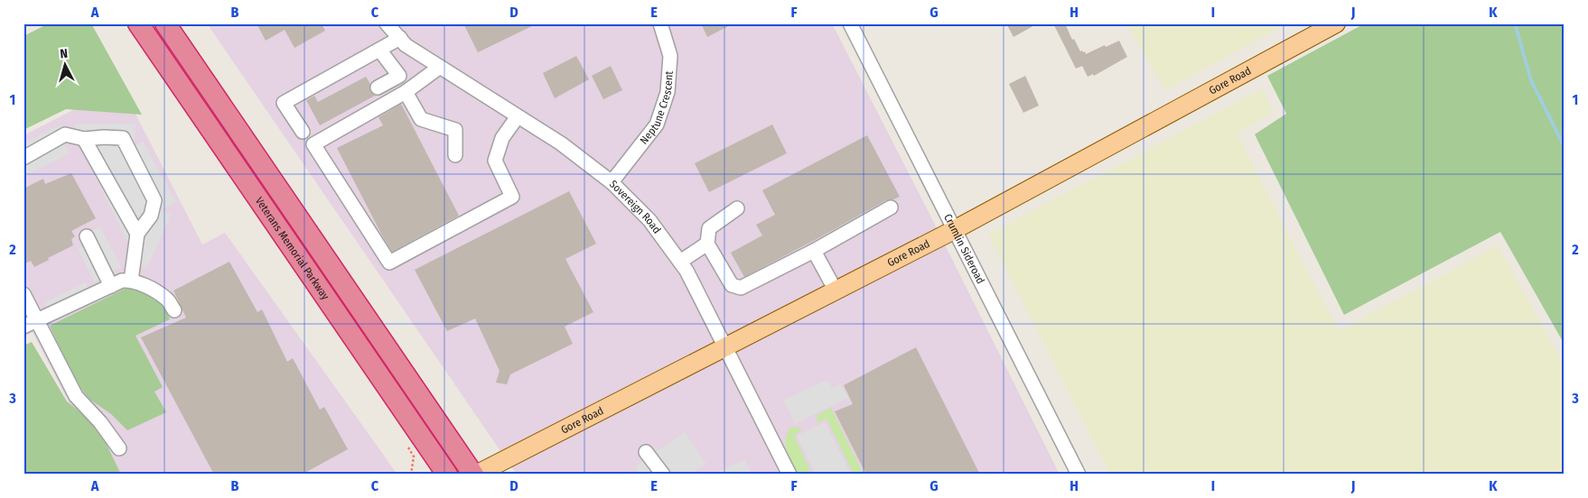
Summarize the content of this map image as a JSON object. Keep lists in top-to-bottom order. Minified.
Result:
{"streets":{"highway":["Veterans Memorial Parkway"],"main road":["Gore Road"],"street":["Neptune Crescent","Sovereign Road","Crumlin Sideroad"]},"crossings":[["Gore Road","Sovereign Road"],["Gore Road","Veterans Memorial Parkway"],["Gore Road","Crumlin Sideroad"],["Neptune Crescent","Sovereign Road"]],"north":"top","grid":{"columns":["A","B","C","D","E","F","G","H","I","J","K"],"rows":["1","2","3"]}}
